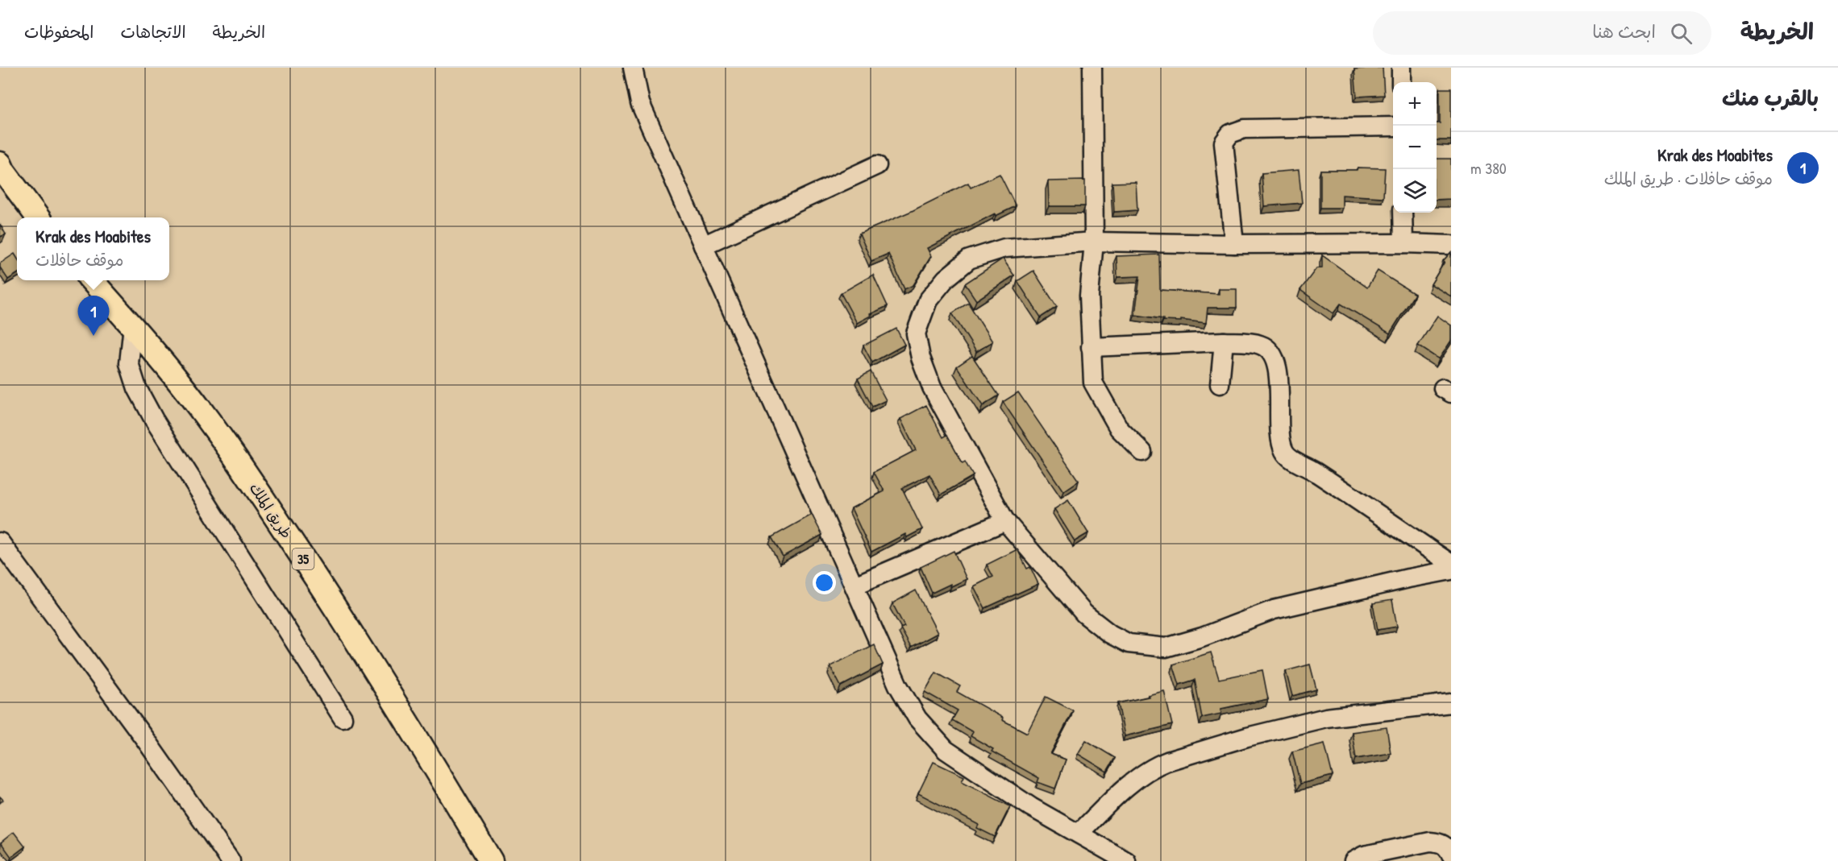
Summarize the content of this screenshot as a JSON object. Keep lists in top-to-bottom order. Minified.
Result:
{"streets":{"main road":["طريق الملك","35"]},"page":{"header":"الخريطة","search":"ابحث هنا","nav":["الخريطة","الاتجاهات","المحفوظات"],"heading":"بالقرب منك","map_buttons":["+","−"],"list":[{"mark":"1","name":"Krak des Moabites","note":"موقف حافلات · طريق الملك","value":"380 m"}],"popup":["Krak des Moabites","موقف حافلات"],"pins":"1"}}
